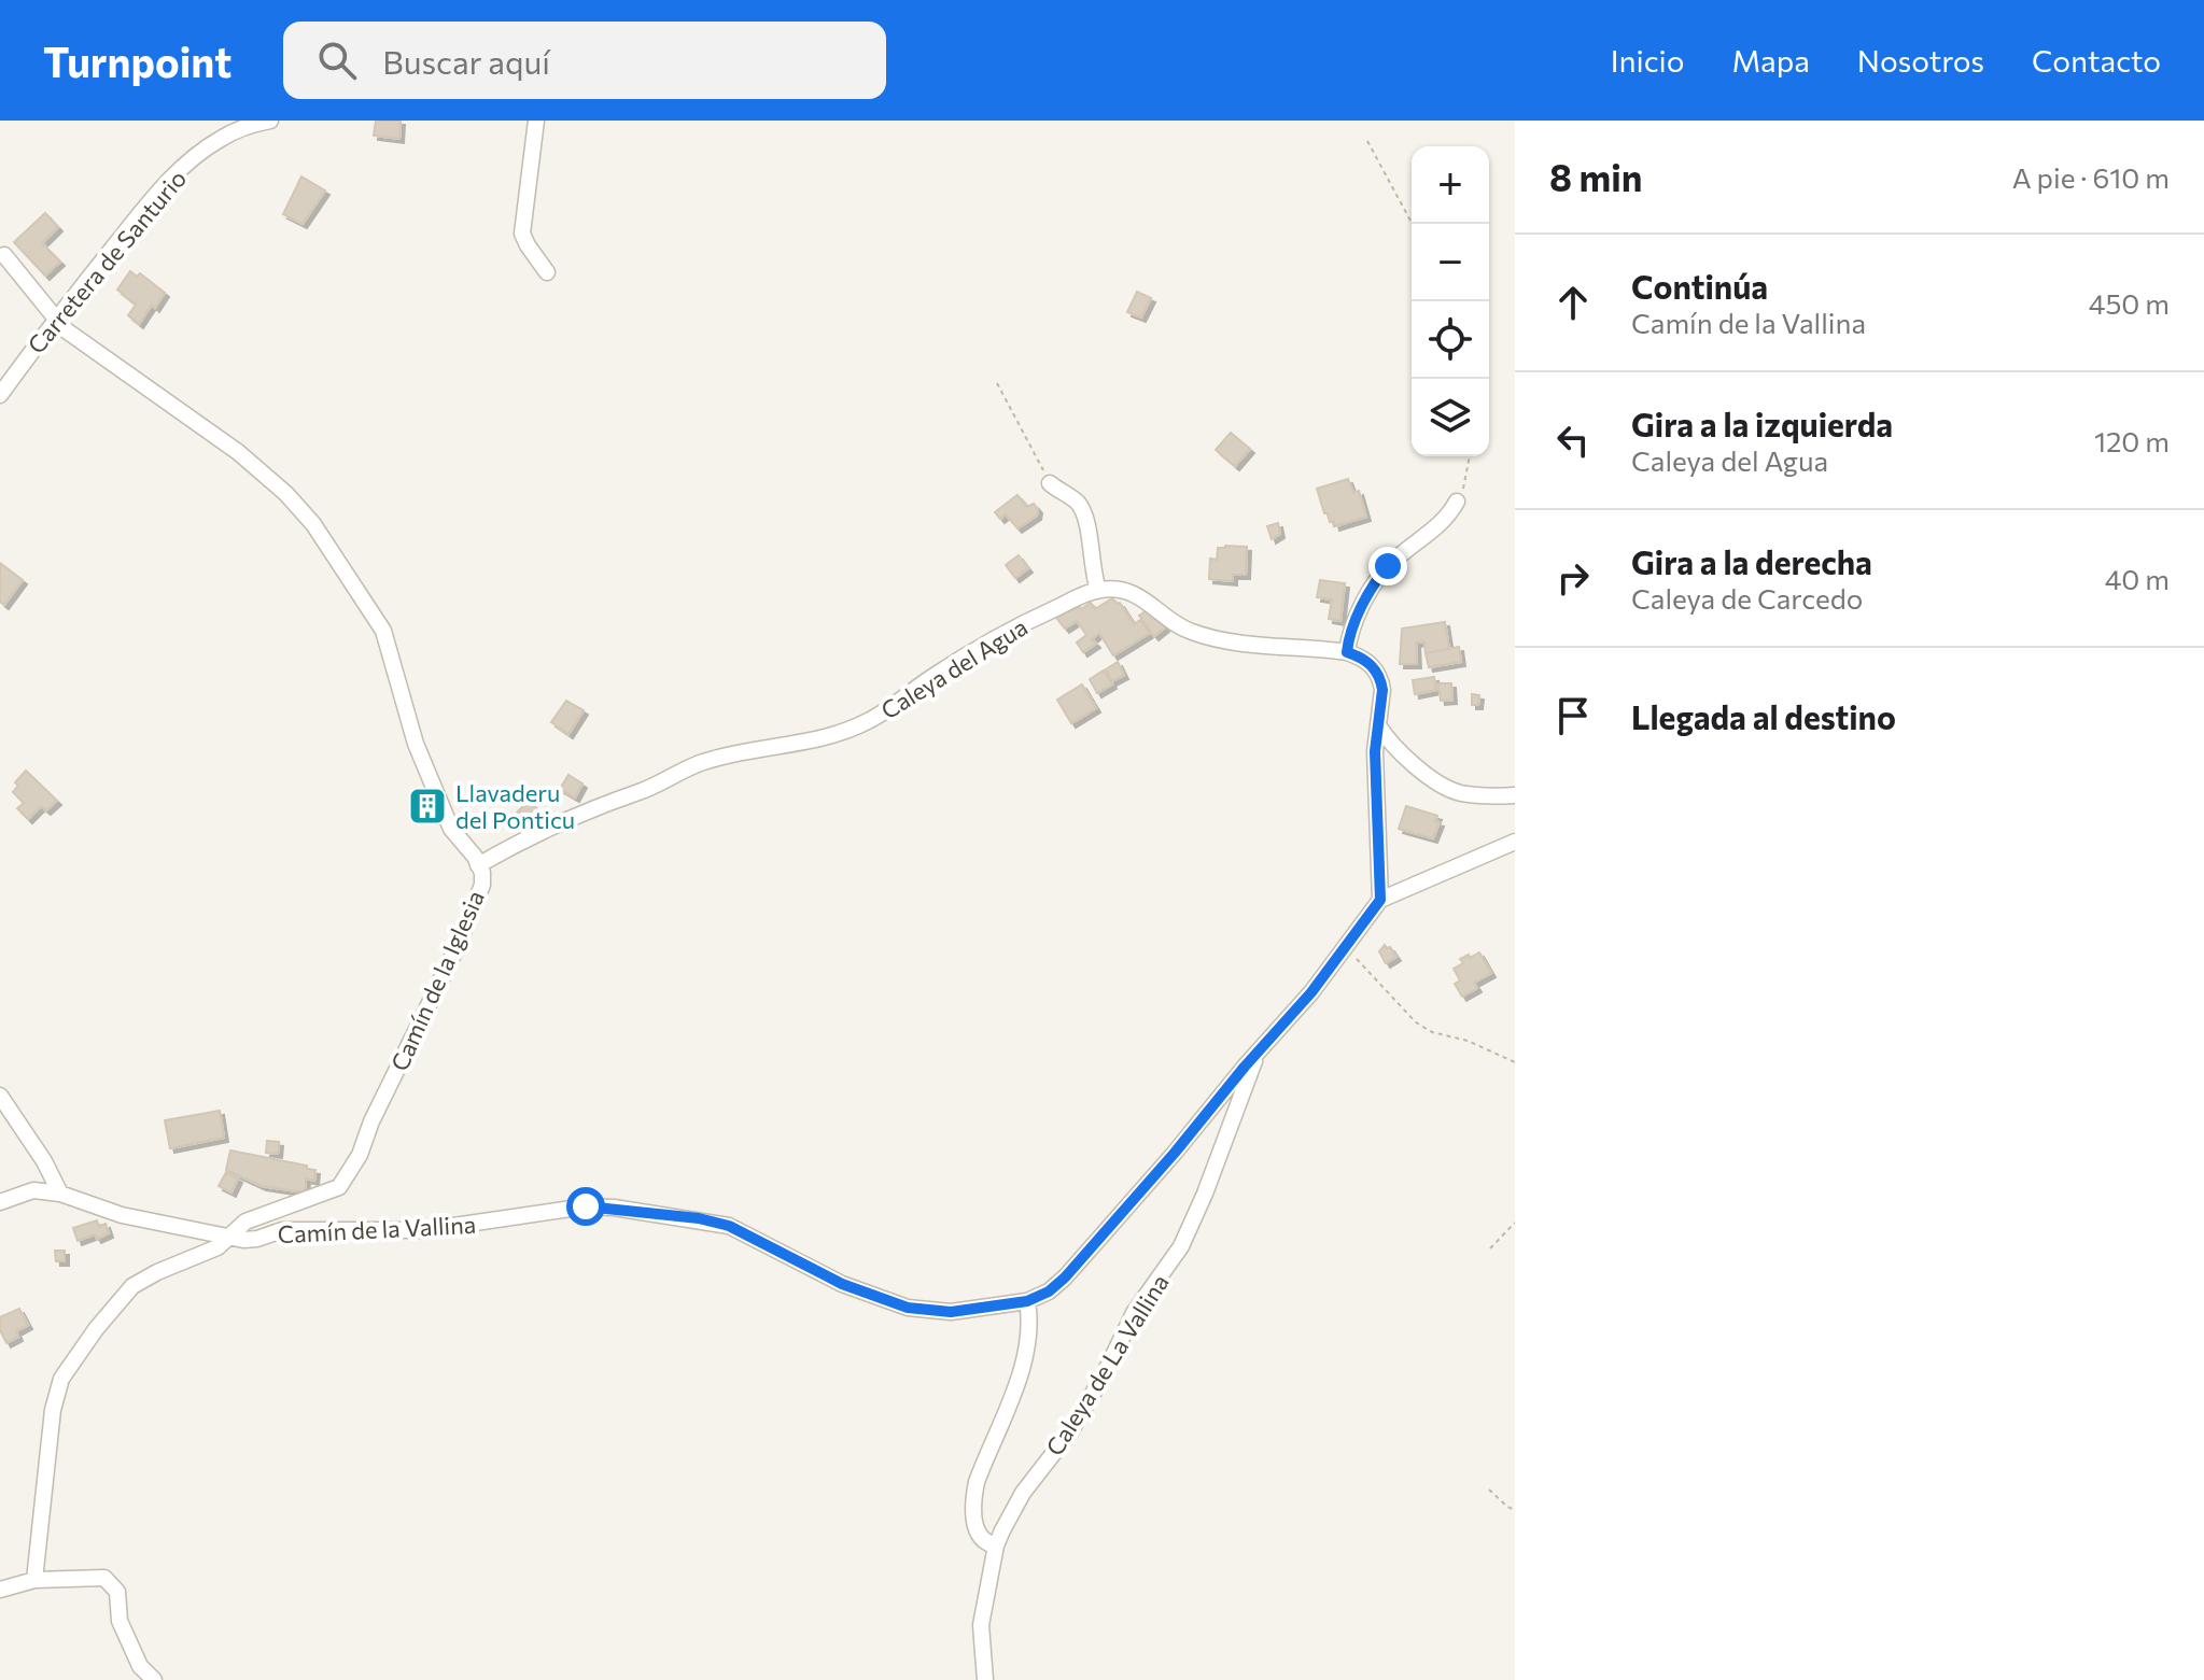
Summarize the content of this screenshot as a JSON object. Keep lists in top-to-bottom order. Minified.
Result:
{"streets":{"street":["Carretera de Santurio","Caleya del Agua","Camín de la Iglesia","Camín de la Vallina","Caleya de La Vallina"]},"crossings":[["Carretera de Santurio","Camín de la Iglesia"],["Caleya del Agua","Camín de la Iglesia"],["Camín de la Iglesia","Camín de la Vallina"],["Camín de la Vallina","Caleya de La Vallina"]],"places":{"building":["Llavaderu del Ponticu"]},"page":{"header":"Turnpoint","search":"Buscar aquí","nav":["Inicio","Mapa","Nosotros","Contacto"],"heading":["8 min","A pie · 610 m"],"map_buttons":["+","−"],"list":[["Continúa","Camín de la Vallina","450 m"],["Gira a la izquierda","Caleya del Agua","120 m"],["Gira a la derecha","Caleya de Carcedo","40 m"],"Llegada al destino"]}}
